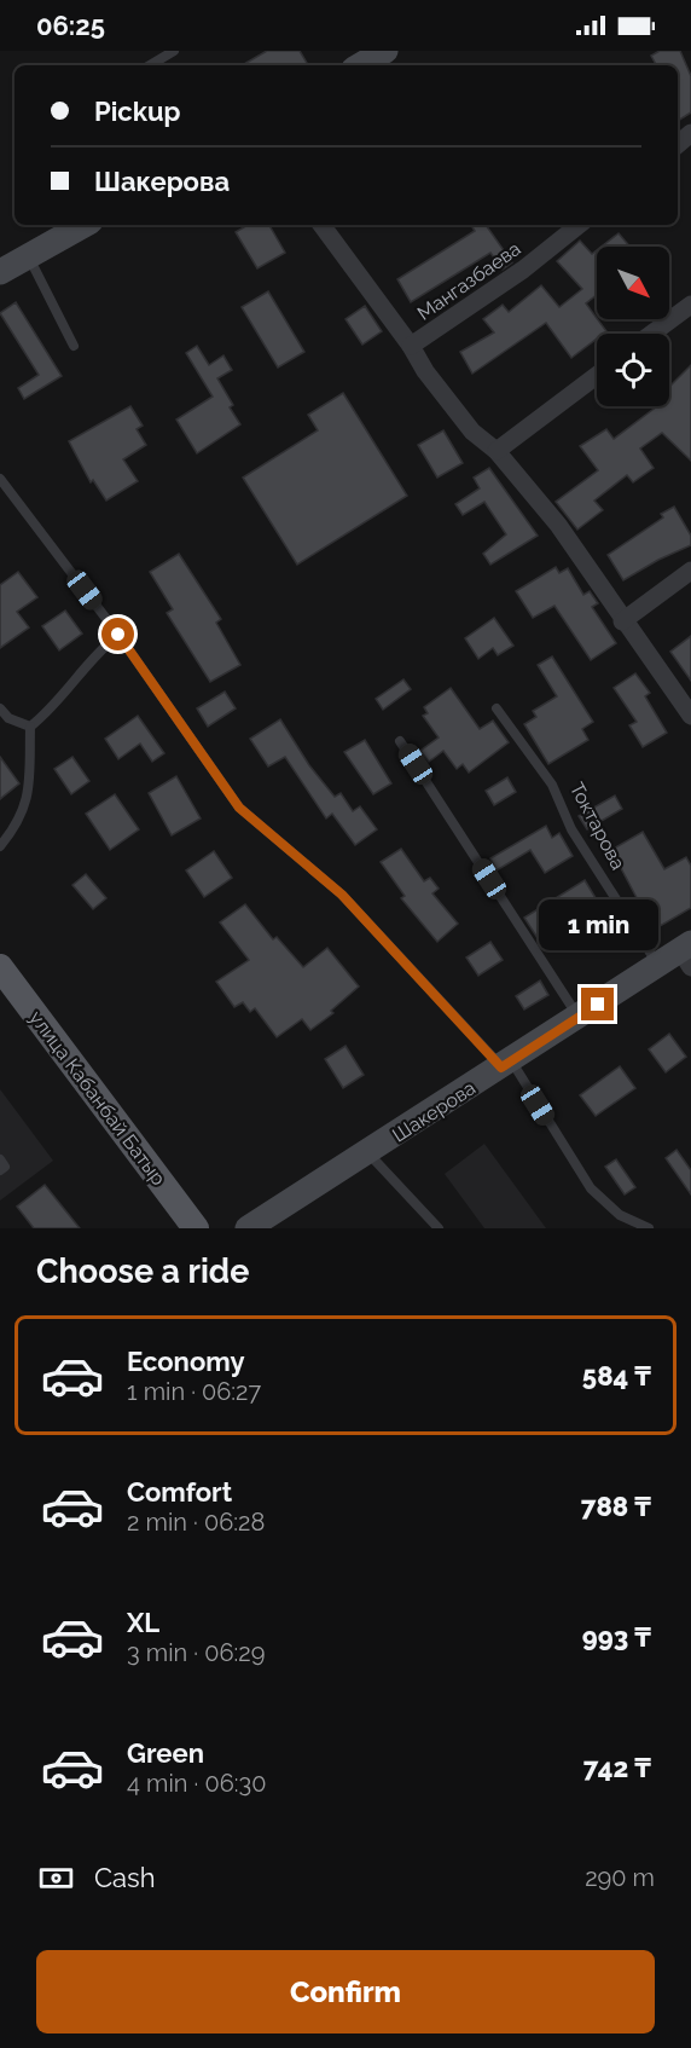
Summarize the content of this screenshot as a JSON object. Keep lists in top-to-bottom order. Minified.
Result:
{"streets":{"main road":["улица Кабанбай Батыр"],"street":["Мангазбаева","Шакерова"],"lane":["Токтарова"]},"crossings":[["Токтарова","Шакерова"]],"north":"bottom right","page":{"status":"06:25","banner":["Pickup","Шакерова"],"bubble":"1 min","heading":"Choose a ride","list":[{"name":"Economy","note":"1 min · 06:27","value":"584 ₸"},{"name":"Comfort","note":"2 min · 06:28","value":"788 ₸"},{"name":"XL","note":"3 min · 06:29","value":"993 ₸"},{"name":"Green","note":"4 min · 06:30","value":"742 ₸"}],"pay":["Cash","290 m"],"buttons":"Confirm"}}
